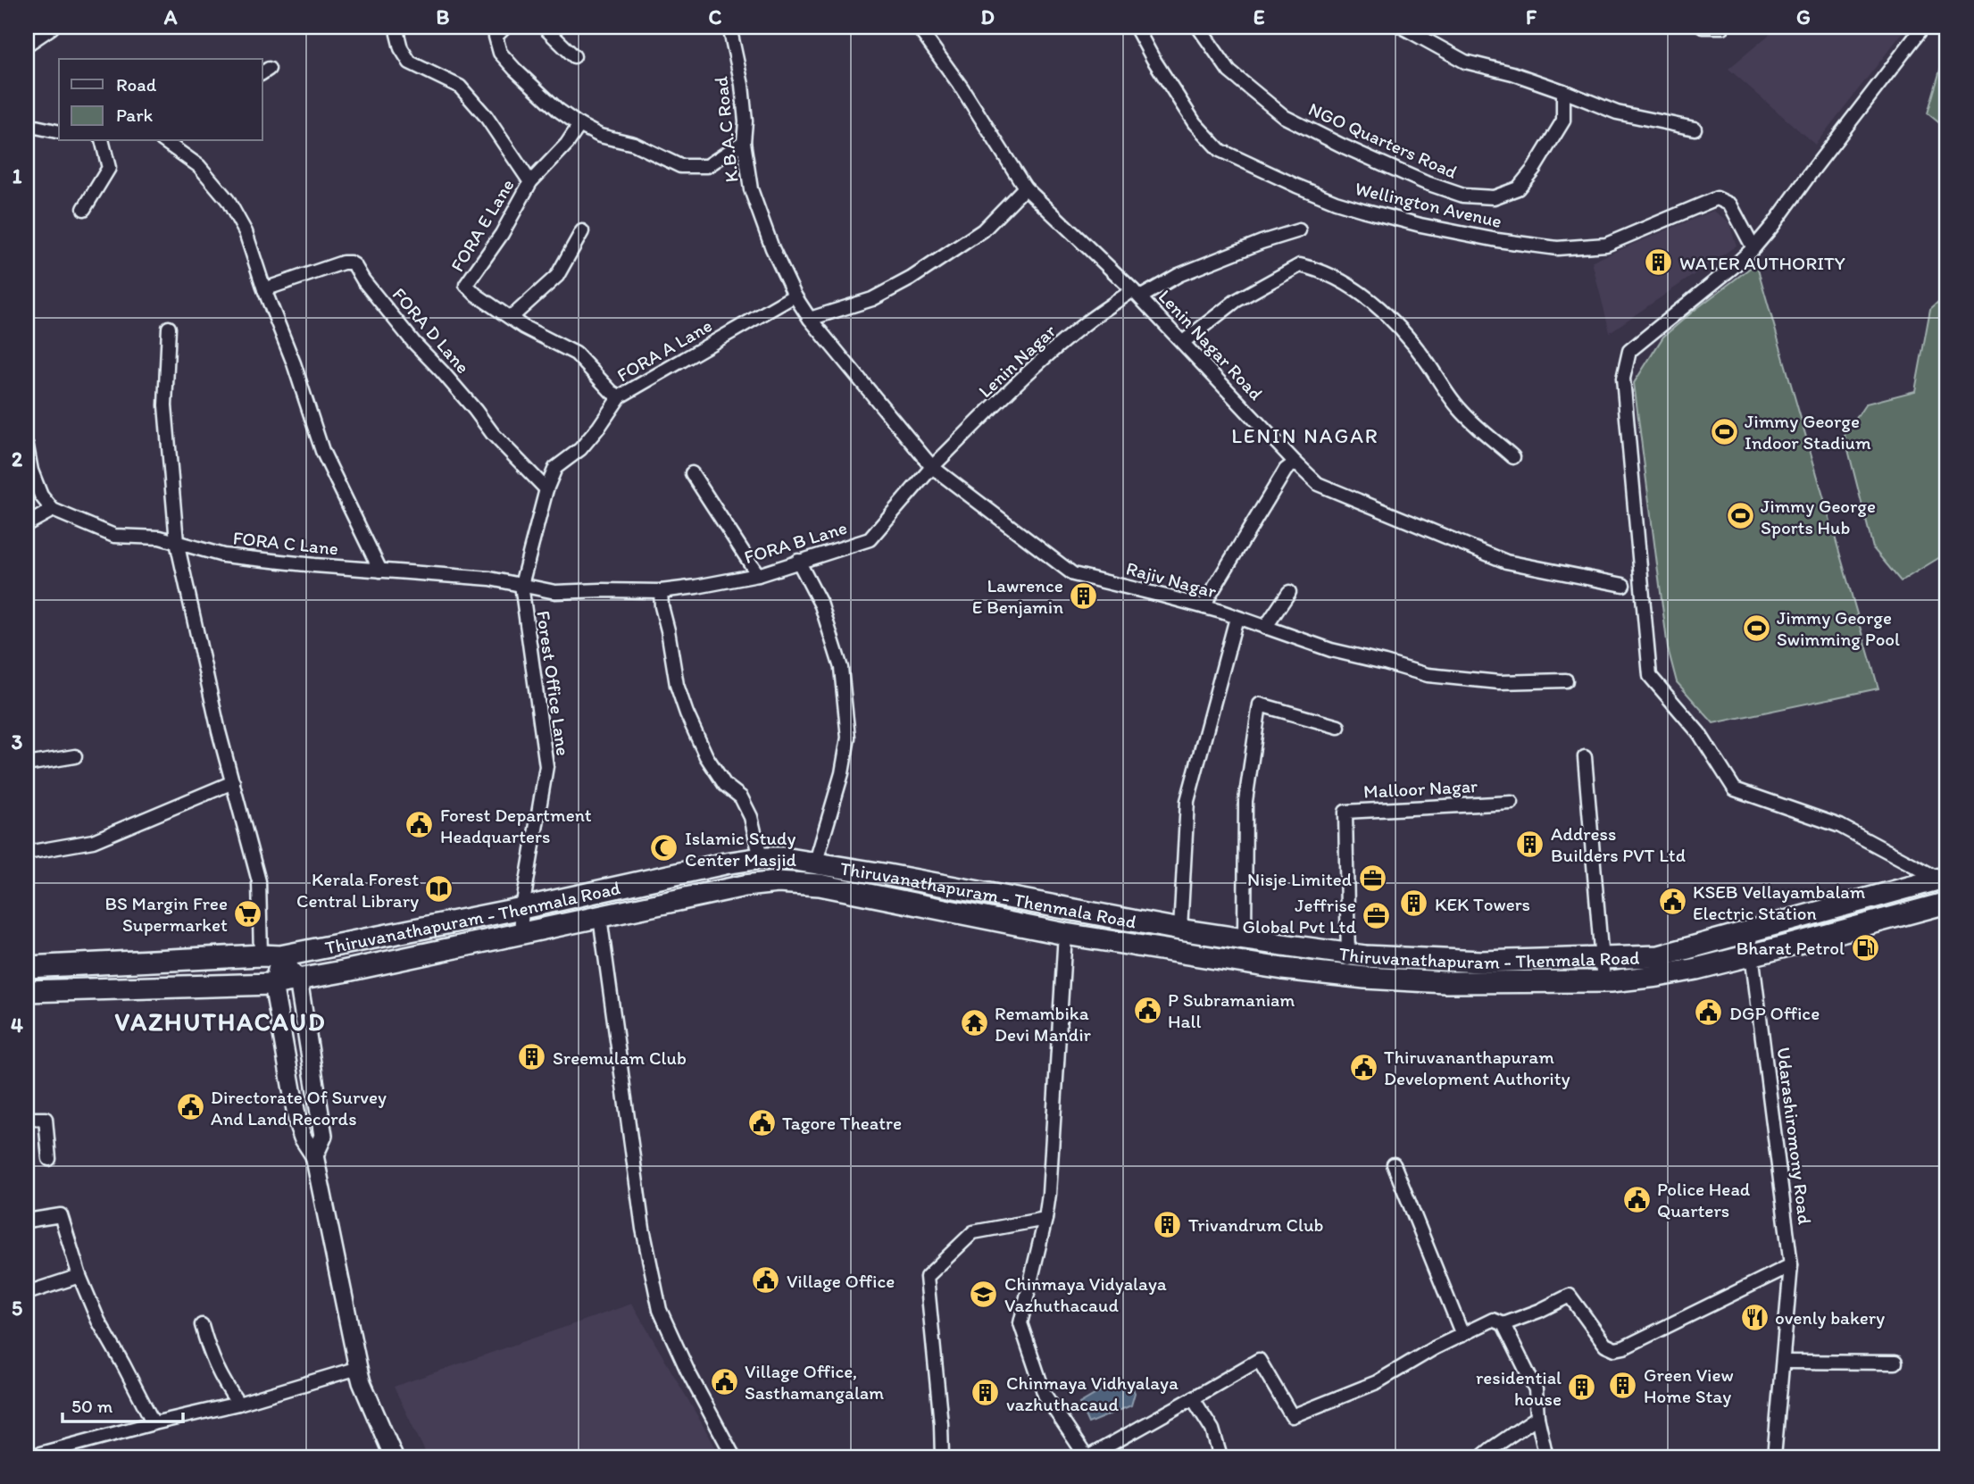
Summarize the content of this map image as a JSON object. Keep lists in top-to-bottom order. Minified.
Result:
{"streets":{"main road":["Thiruvanathapuram - Thenmala Road"],"street":["K.B.A.C Road","NGO Quarters Road","Wellington Avenue","FORA E Lane","FORA D Lane","Lenin Nagar Road","FORA A Lane","Lenin Nagar","FORA B Lane","FORA C Lane","Rajiv Nagar","Forest Office Lane","Malloor Nagar","Udarashiromony Road"]},"crossings":[["K.B.A.C Road","FORA A Lane"],["FORA E Lane","FORA A Lane"],["FORA D Lane","FORA A Lane"],["Lenin Nagar Road","Lenin Nagar"],["FORA A Lane","FORA B Lane"],["FORA A Lane","FORA C Lane"],["FORA A Lane","Forest Office Lane"],["Lenin Nagar","FORA B Lane"],["Lenin Nagar","Rajiv Nagar"],["FORA B Lane","FORA C Lane"],["FORA B Lane","Rajiv Nagar"],["FORA B Lane","Forest Office Lane"],["FORA C Lane","Forest Office Lane"],["Forest Office Lane","Thiruvanathapuram - Thenmala Road"],["Malloor Nagar","Thiruvanathapuram - Thenmala Road"],["Thiruvanathapuram - Thenmala Road","Udarashiromony Road"]],"districts":["LENIN NAGAR","VAZHUTHACAUD"],"places":{"building":["WATER AUTHORITY","Lawrence E Benjamin","Address Builders PVT Ltd","KEK Towers","Sreemulam Club","Trivandrum Club","Green View Home Stay","residential house","Chinmaya Vidhyalaya vazhuthacaud"],"sports":["Jimmy George Indoor Stadium","Jimmy George Sports Hub","Jimmy George Swimming Pool"],"public building":["Forest Department Headquarters","KSEB Vellayambalam Electric Station","P Subramaniam Hall","DGP Office","Thiruvananthapuram Development Authority","Directorate Of Survey And Land Records","Tagore Theatre","Police Head Quarters","Village Office","Village Office, Sasthamangalam"],"mosque":["Islamic Study Center Masjid"],"office":["Nisje Limited","Jeffrise Global Pvt Ltd"],"library":["Kerala Forest Central Library"],"supermarket":["BS Margin Free Supermarket"],"fuel station":["Bharat Petrol"],"temple":["Remambika Devi Mandir"],"school or university":["Chinmaya Vidyalaya Vazhuthacaud"],"restaurant":["ovenly bakery"]},"legend":["Road","Park"],"scale_bar":"50 m","grid":{"columns":["A","B","C","D","E","F","G"],"rows":["1","2","3","4","5"]}}
